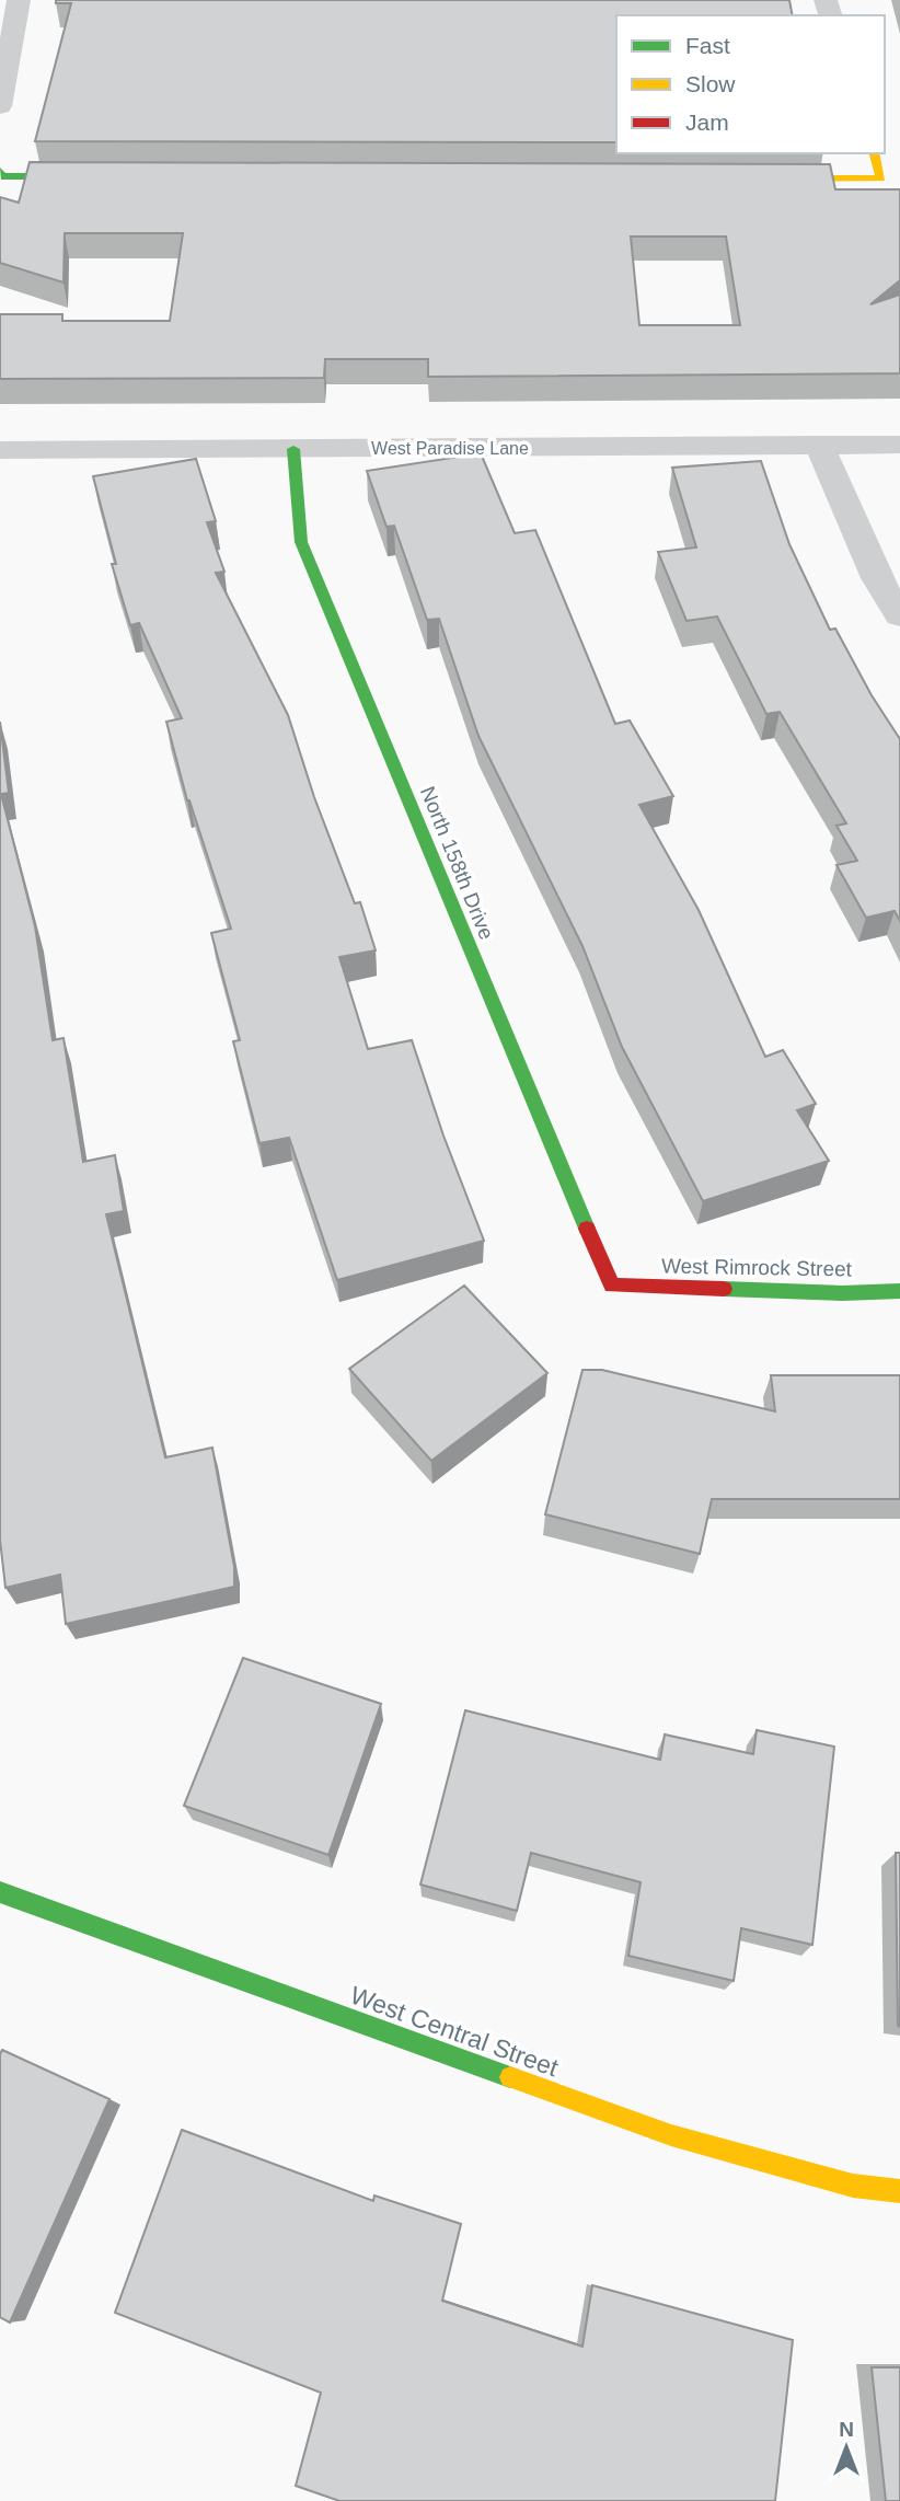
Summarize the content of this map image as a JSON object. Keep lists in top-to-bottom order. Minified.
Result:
{"streets":{"street":["West Paradise Lane","North 158th Drive","West Rimrock Street","West Central Street"]},"crossings":[["West Paradise Lane","North 158th Drive"],["North 158th Drive","West Rimrock Street"]],"legend":["Fast","Slow","Jam"],"north":"top"}
